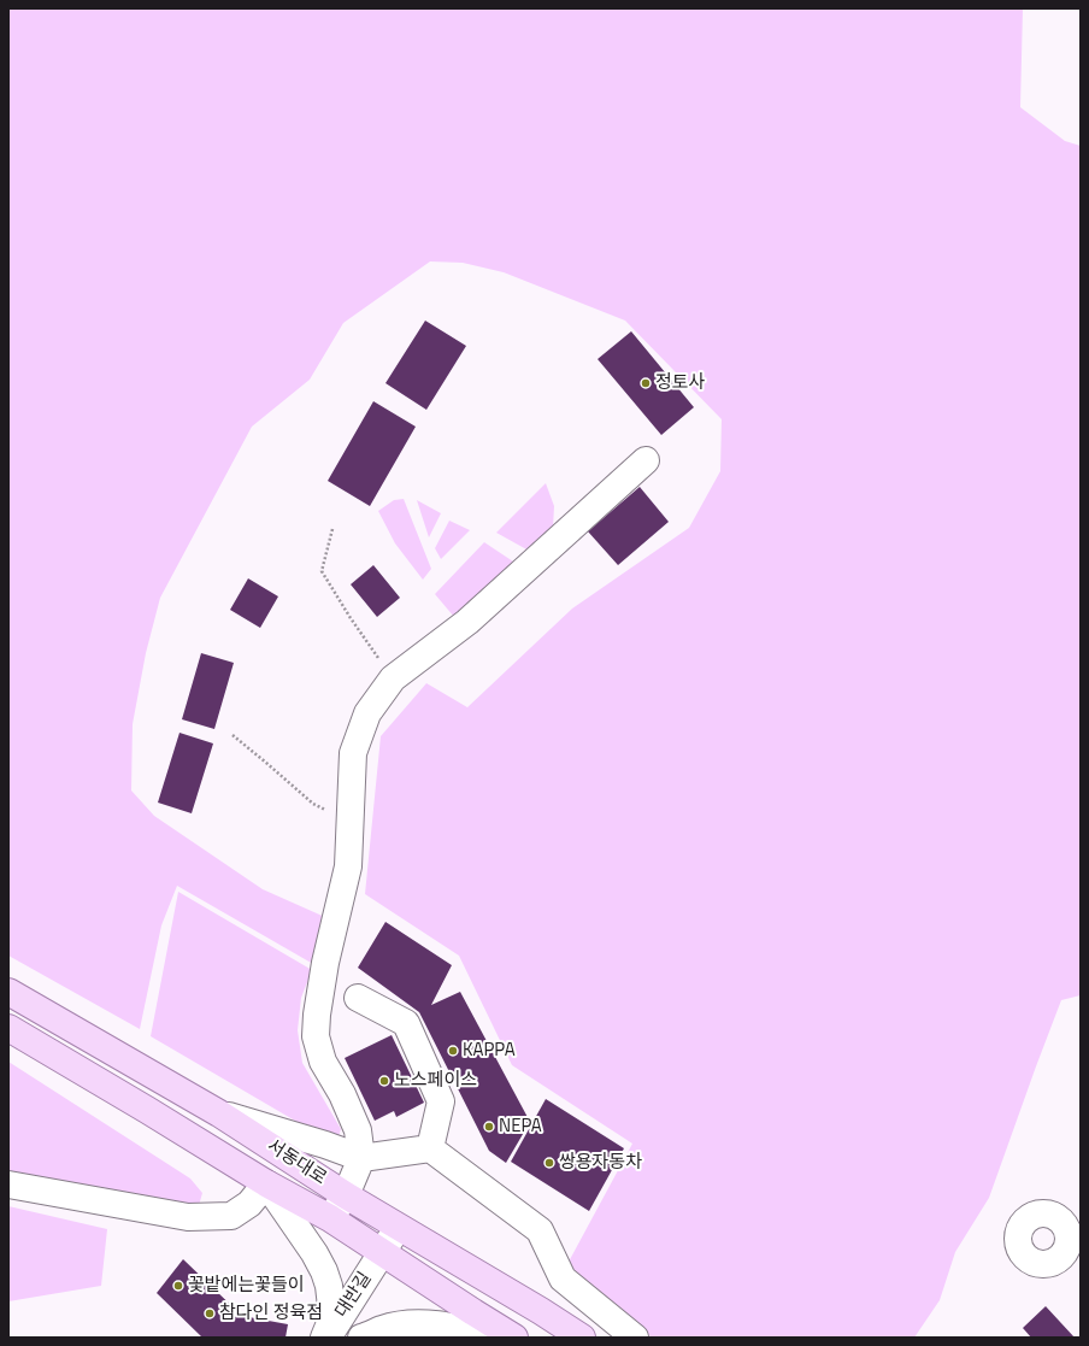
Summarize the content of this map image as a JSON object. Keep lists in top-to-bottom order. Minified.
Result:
{"streets":{"main road":["서동대로"],"street":["대반길"]},"crossings":[["서동대로","대반길"]],"places":["정토사","KAPPA","노스페이스","NEPA","쌍용자동차","꽃밭에는꽃들이","참다인 정육점"]}
